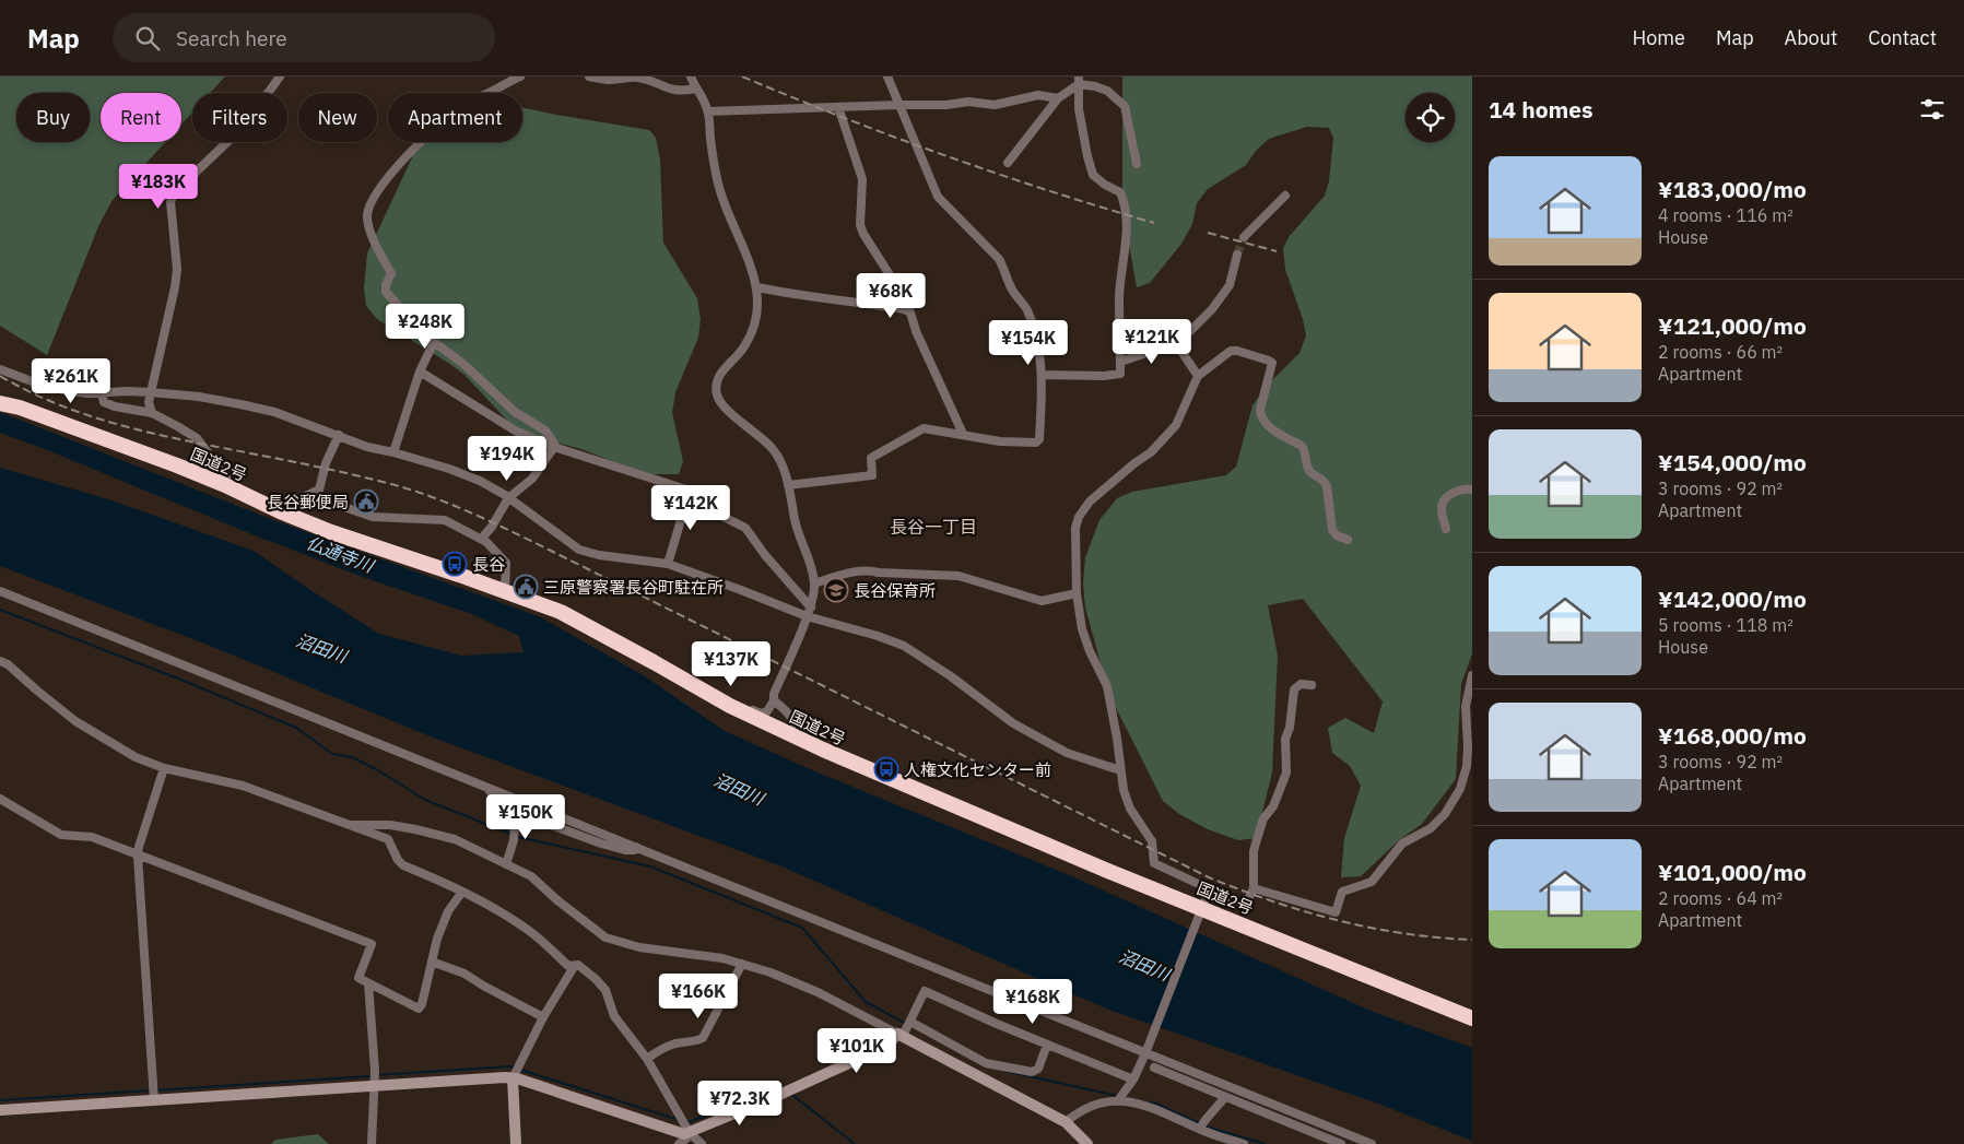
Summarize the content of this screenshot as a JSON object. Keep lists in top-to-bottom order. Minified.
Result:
{"streets":{"highway":["国道2号"]},"districts":["長谷一丁目"],"water":["仏通寺川","沼田川"],"places":{"public building":["長谷郵便局","三原警察署長谷町駐在所"],"bus stop":["長谷","人権文化センター前"],"school or university":["長谷保育所"]},"page":{"header":"Map","search":"Search here","nav":["Home","Map","About","Contact"],"heading":"14 homes","chip":["Buy","Rent","Filters","New","Apartment"],"list":[{"name":"¥183,000/mo","note":"4 rooms · 116 m² · House"},{"name":"¥121,000/mo","note":"2 rooms · 66 m² · Apartment"},{"name":"¥154,000/mo","note":"3 rooms · 92 m² · Apartment"},{"name":"¥142,000/mo","note":"5 rooms · 118 m² · House"},{"name":"¥168,000/mo","note":"3 rooms · 92 m² · Apartment"},{"name":"¥101,000/mo","note":"2 rooms · 64 m² · Apartment"}],"price":["¥183K","¥68K","¥248K","¥121K","¥154K","¥261K","¥194K","¥142K","¥137K","¥150K","¥166K","¥168K","¥101K","¥72.3K"]}}
